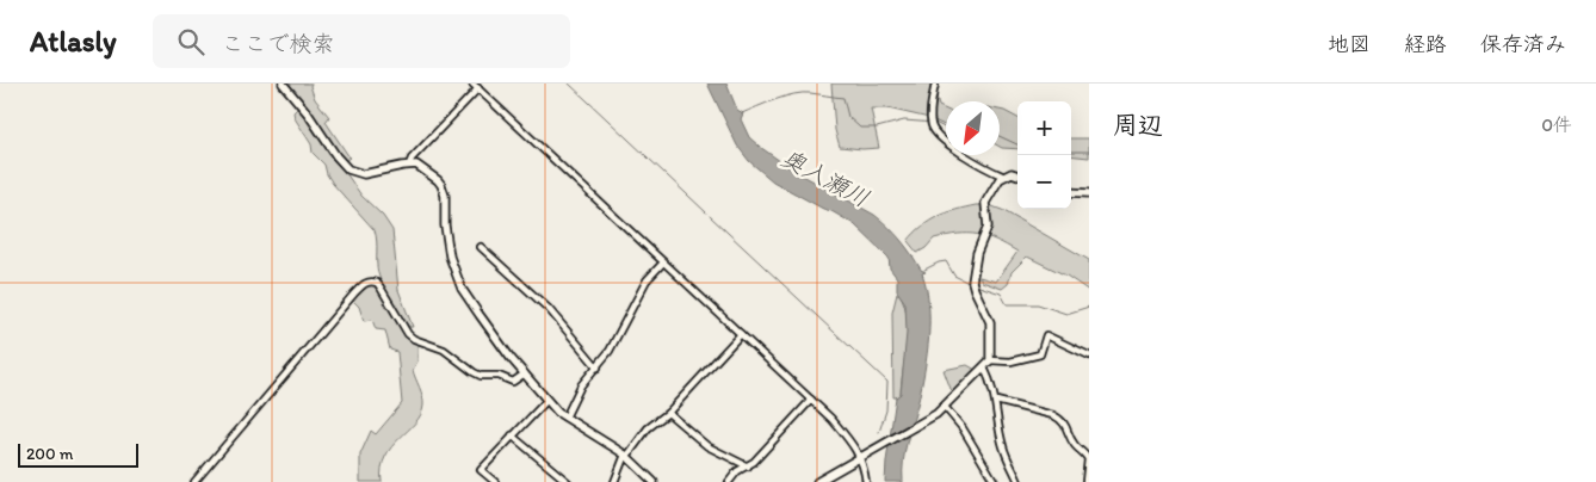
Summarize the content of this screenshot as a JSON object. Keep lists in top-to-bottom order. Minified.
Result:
{"water":["奥入瀬川"],"scale_bar":"200 m","north":"bottom left","page":{"header":"Atlasly","search":"ここで検索","nav":["地図","経路","保存済み"],"heading":["周辺","0件"],"map_buttons":["+","−"],"scale":"200 m"}}
